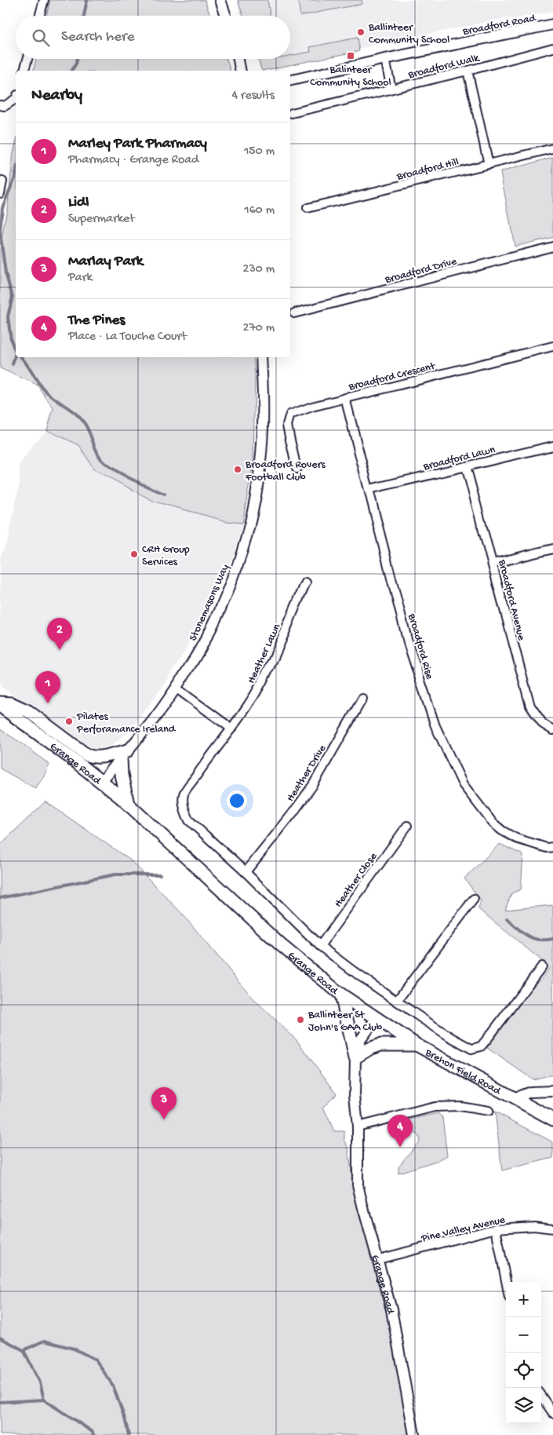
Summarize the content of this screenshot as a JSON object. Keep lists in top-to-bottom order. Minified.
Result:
{"streets":{"main road":["Grange Road","Brehon Field Road"],"street":["Broadford Road","Broadford Walk","Broadford Hill","Broadford Drive","Broadford Crescent","Broadford Lawn","Broadford Avenue","Stonemasons Way","Broadford Rise","Heather Lawn","Heather Drive","Heather Close","Pine Valley Avenue"]},"crossings":[["Broadford Crescent","Broadford Rise"],["Broadford Lawn","Broadford Avenue"],["Broadford Lawn","Broadford Rise"],["Stonemasons Way","Grange Road"],["Heather Lawn","Heather Drive"],["Grange Road","Brehon Field Road"],["Grange Road","Pine Valley Avenue"]],"places":{"other":["Ballinteer Community School","Broadford Rovers Football Club","CRH Group Services","Pilates Perforamance Ireland","Ballinteer St John's GAA Club"],"transit":["Balinteer Community School"]},"page":{"search":"Search here","heading":["Nearby","4 results"],"list":[{"mark":"1","name":"Marley Park Pharmacy","note":"Pharmacy · Grange Road","value":"150 m"},{"mark":"2","name":"Lidl","note":"Supermarket","value":"160 m"},{"mark":"3","name":"Marlay Park","note":"Park","value":"230 m"},{"mark":"4","name":"The Pines","note":"Place · La Touche Court","value":"270 m"}],"pins":["2","1","3","4"],"map_buttons":["+","−"]}}
